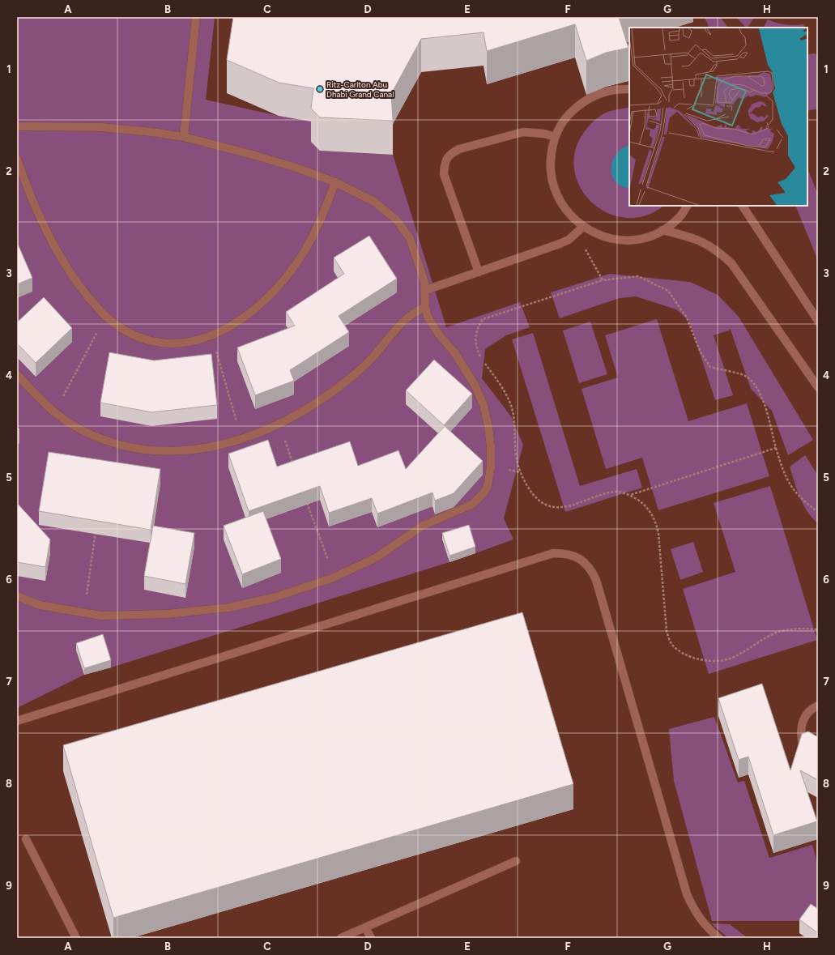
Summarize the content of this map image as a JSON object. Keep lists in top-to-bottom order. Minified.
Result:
{"places":["Ritz-Carlton Abu Dhabi Grand Canal"],"grid":{"columns":["A","B","C","D","E","F","G","H"],"rows":["1","2","3","4","5","6","7","8","9"]}}
